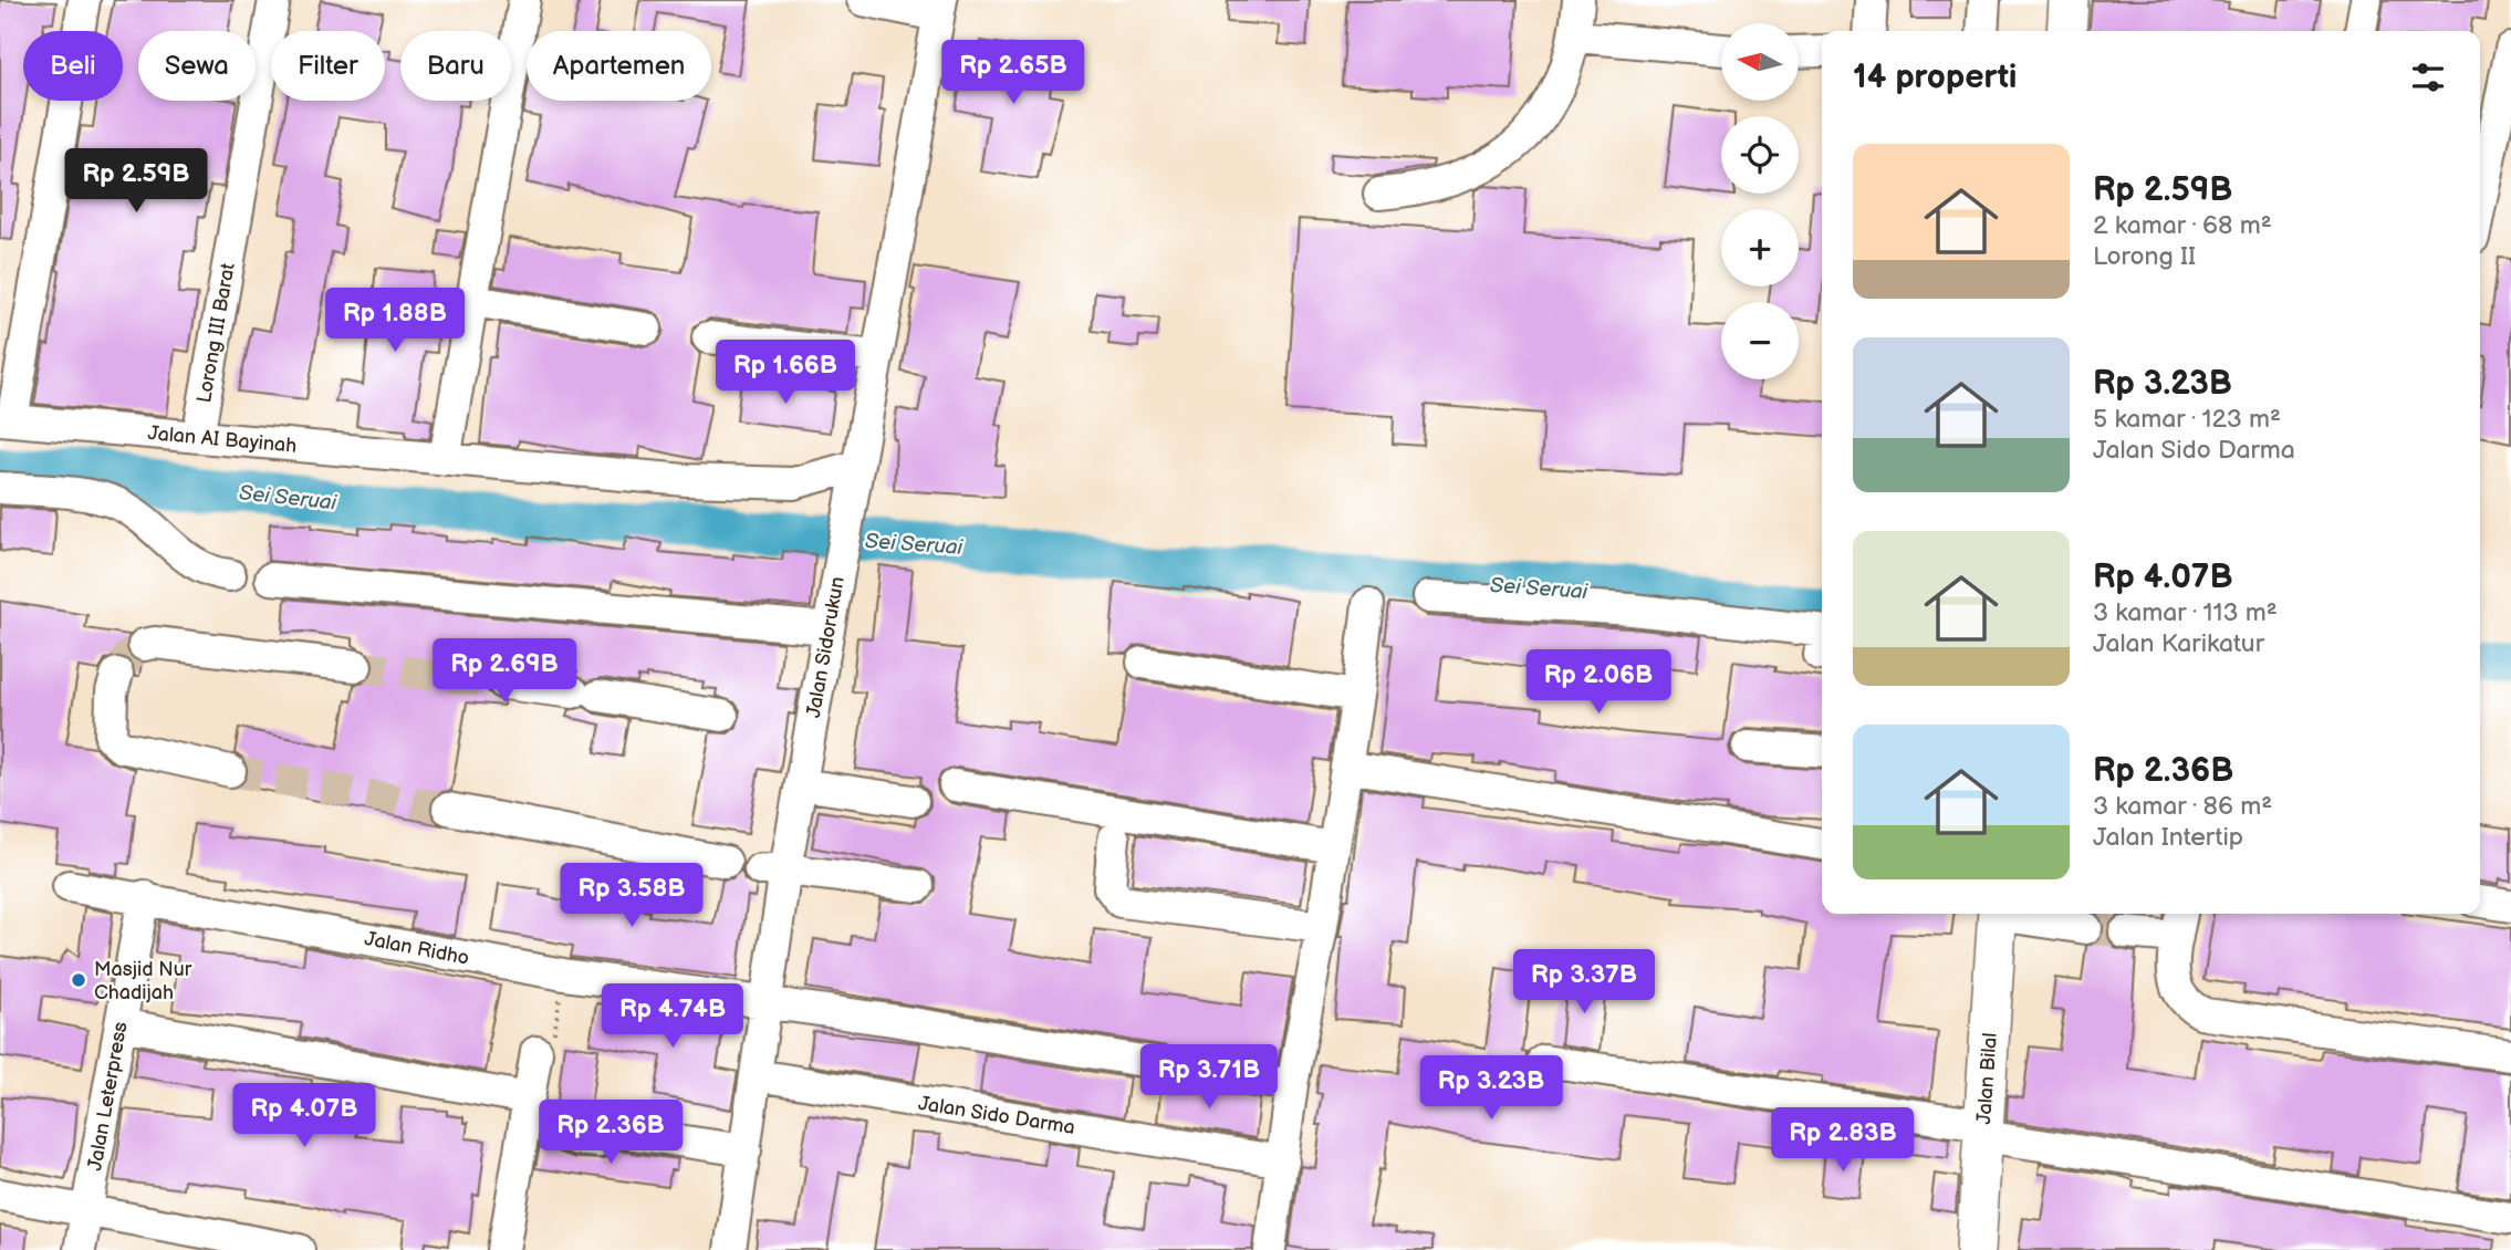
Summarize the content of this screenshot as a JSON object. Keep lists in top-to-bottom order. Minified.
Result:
{"streets":{"main road":["Jalan Bilal"],"street":["Lorong III Barat","Jalan AI Bayinah","Jalan Sidorukun","Jalan Ridho","Jalan Leterpress","Jalan Sido Darma"]},"crossings":[["Lorong III Barat","Jalan AI Bayinah"],["Jalan AI Bayinah","Jalan Sidorukun"],["Jalan Sidorukun","Jalan Ridho"],["Jalan Sidorukun","Jalan Sido Darma"],["Jalan Ridho","Jalan Leterpress"]],"water":["Sei Seruai"],"places":["Masjid Nur Chadijah"],"north":"left","page":{"map_buttons":["+","−"],"chip":["Beli","Sewa","Filter","Baru","Apartemen"],"heading":"14 properti","price":["Rp 2.65B","Rp 2.59B","Rp 1.88B","Rp 1.66B","Rp 2.69B","Rp 2.06B","Rp 3.58B","Rp 3.37B","Rp 4.74B","Rp 3.71B","Rp 3.23B","Rp 4.07B","Rp 2.36B","Rp 2.83B"],"list":[{"name":"Rp 2.59B","note":"2 kamar · 68 m² · Lorong II"},{"name":"Rp 3.23B","note":"5 kamar · 123 m² · Jalan Sido Darma"},{"name":"Rp 4.07B","note":"3 kamar · 113 m² · Jalan Karikatur"},{"name":"Rp 2.36B","note":"3 kamar · 86 m² · Jalan Intertip"}]}}
